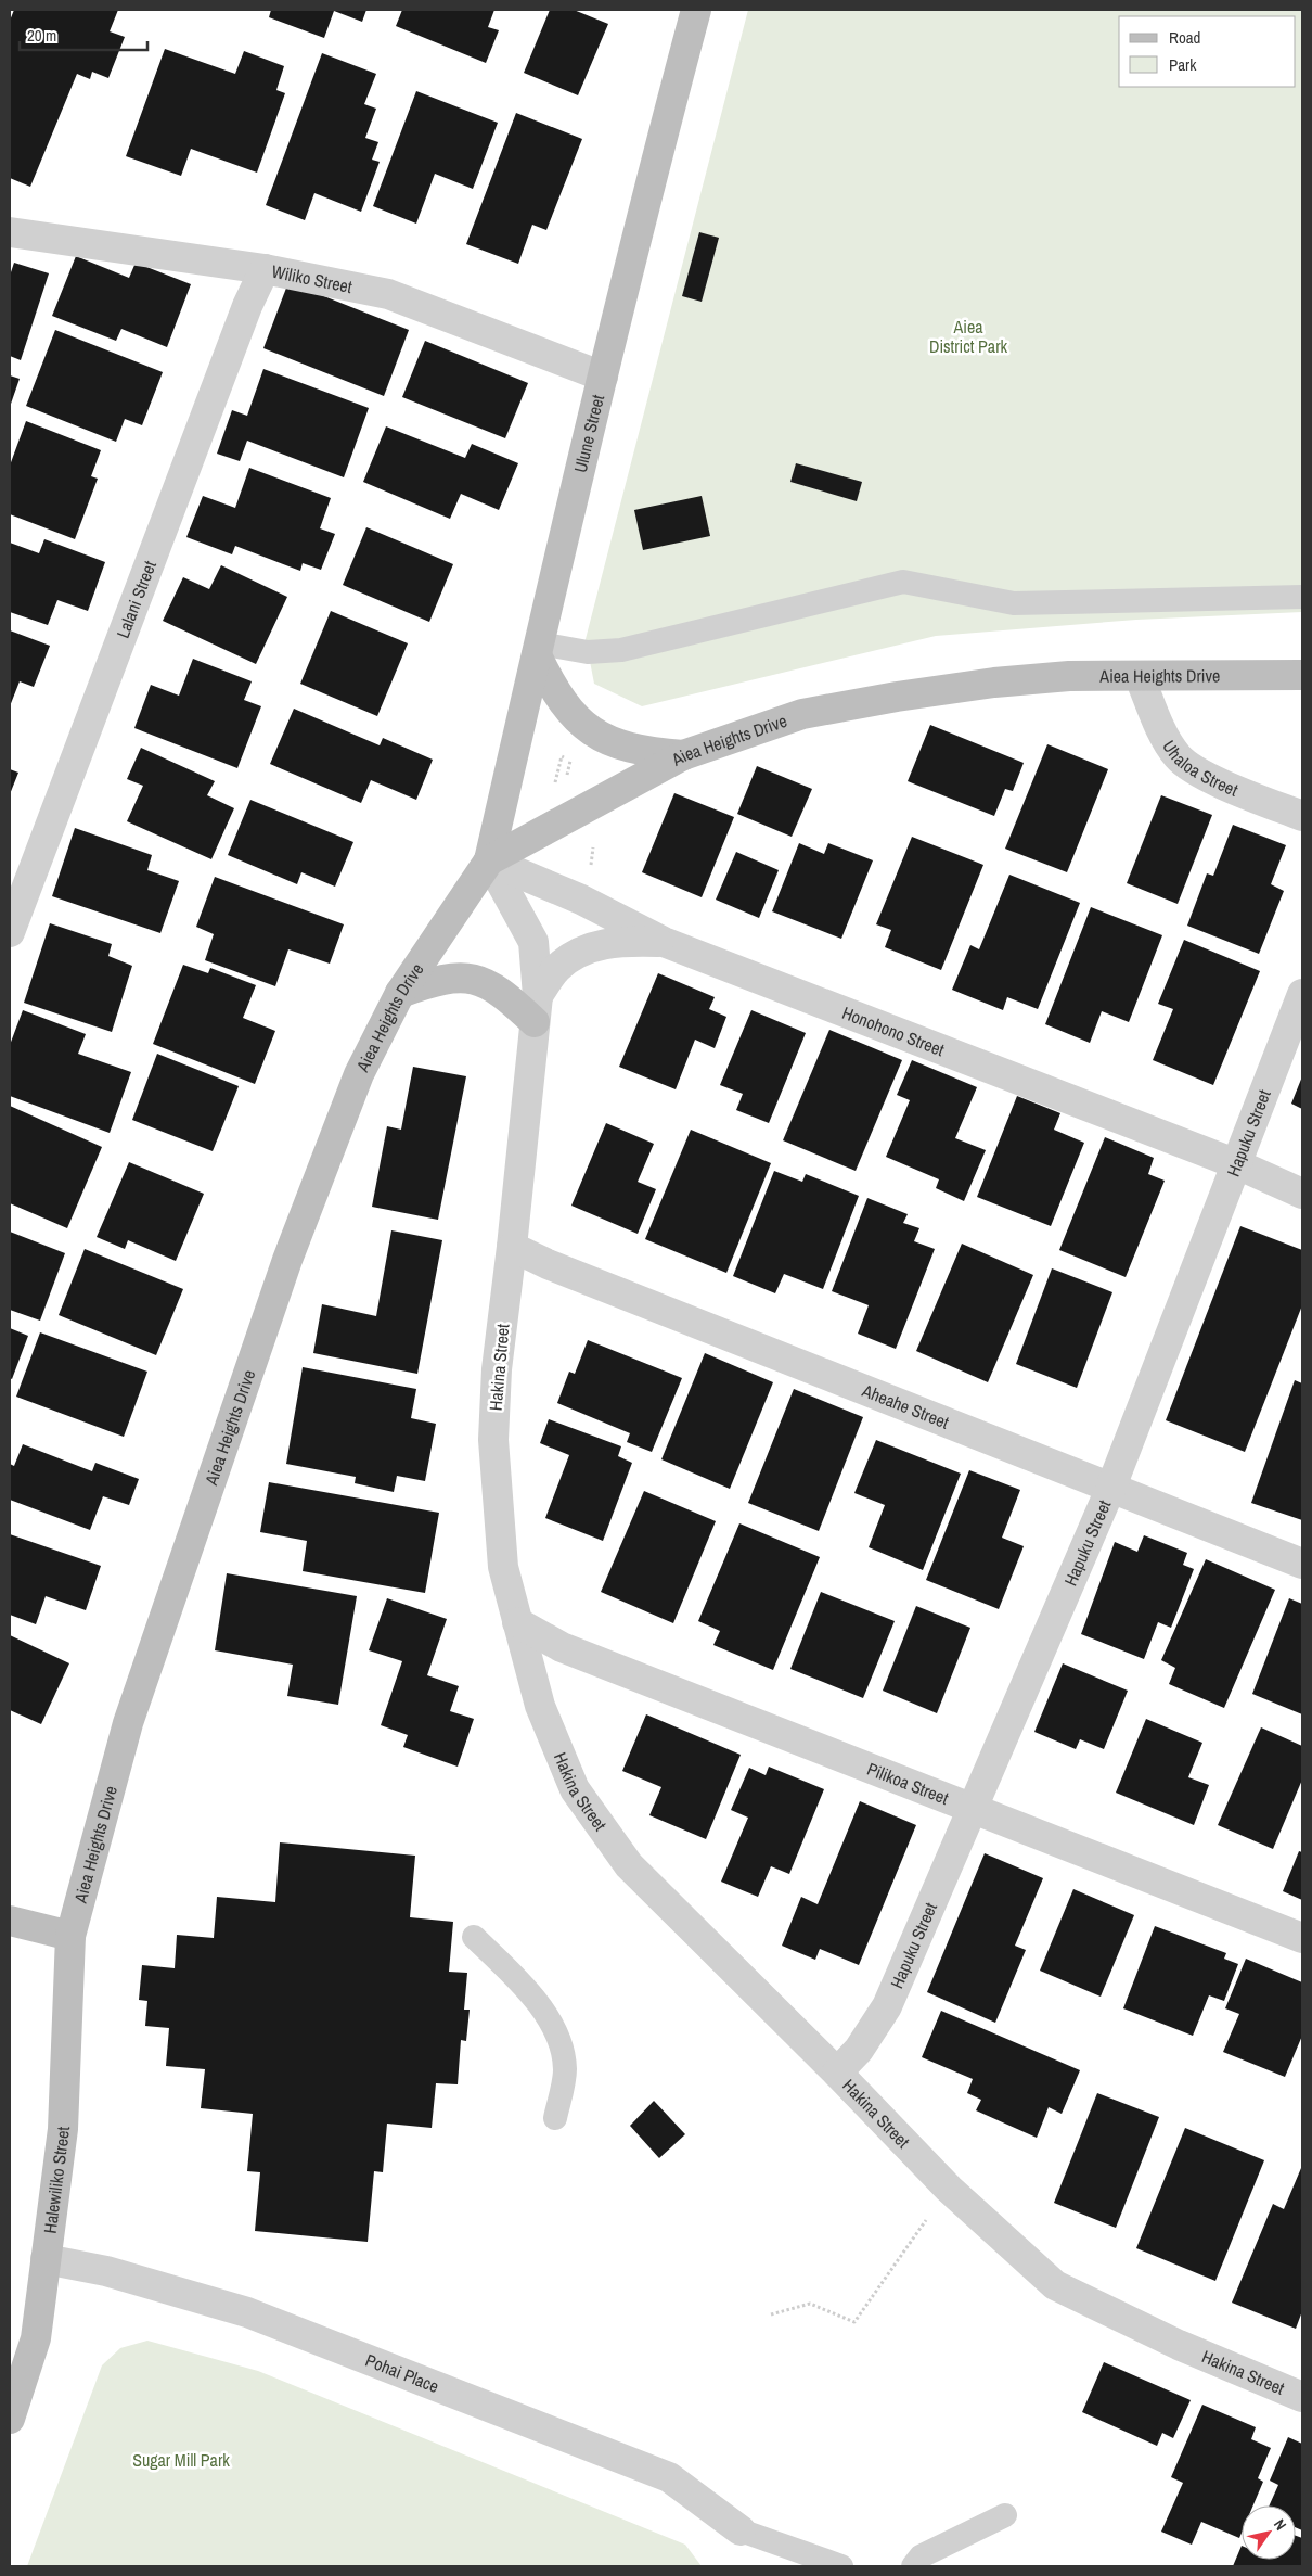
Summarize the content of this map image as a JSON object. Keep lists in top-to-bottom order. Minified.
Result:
{"streets":{"street":["Wiliko Street","Ulune Street","Lalani Street","Aiea Heights Drive","Uhaloa Street","Honohono Street","Hapuku Street","Hakina Street","Aheahe Street","Pilikoa Street","Halewiliko Street","Pohai Place"]},"crossings":[["Wiliko Street","Ulune Street"],["Wiliko Street","Lalani Street"],["Ulune Street","Aiea Heights Drive"],["Ulune Street","Honohono Street"],["Ulune Street","Hakina Street"],["Aiea Heights Drive","Uhaloa Street"],["Aiea Heights Drive","Honohono Street"],["Aiea Heights Drive","Hakina Street"],["Aiea Heights Drive","Halewiliko Street"],["Honohono Street","Hapuku Street"],["Honohono Street","Hakina Street"],["Hapuku Street","Hakina Street"],["Hapuku Street","Aheahe Street"],["Hapuku Street","Pilikoa Street"],["Hakina Street","Aheahe Street"],["Hakina Street","Pilikoa Street"],["Halewiliko Street","Pohai Place"]],"parks":["Aiea District Park","Sugar Mill Park"],"legend":["Road","Park"],"scale_bar":"20 m","north":"top right"}
